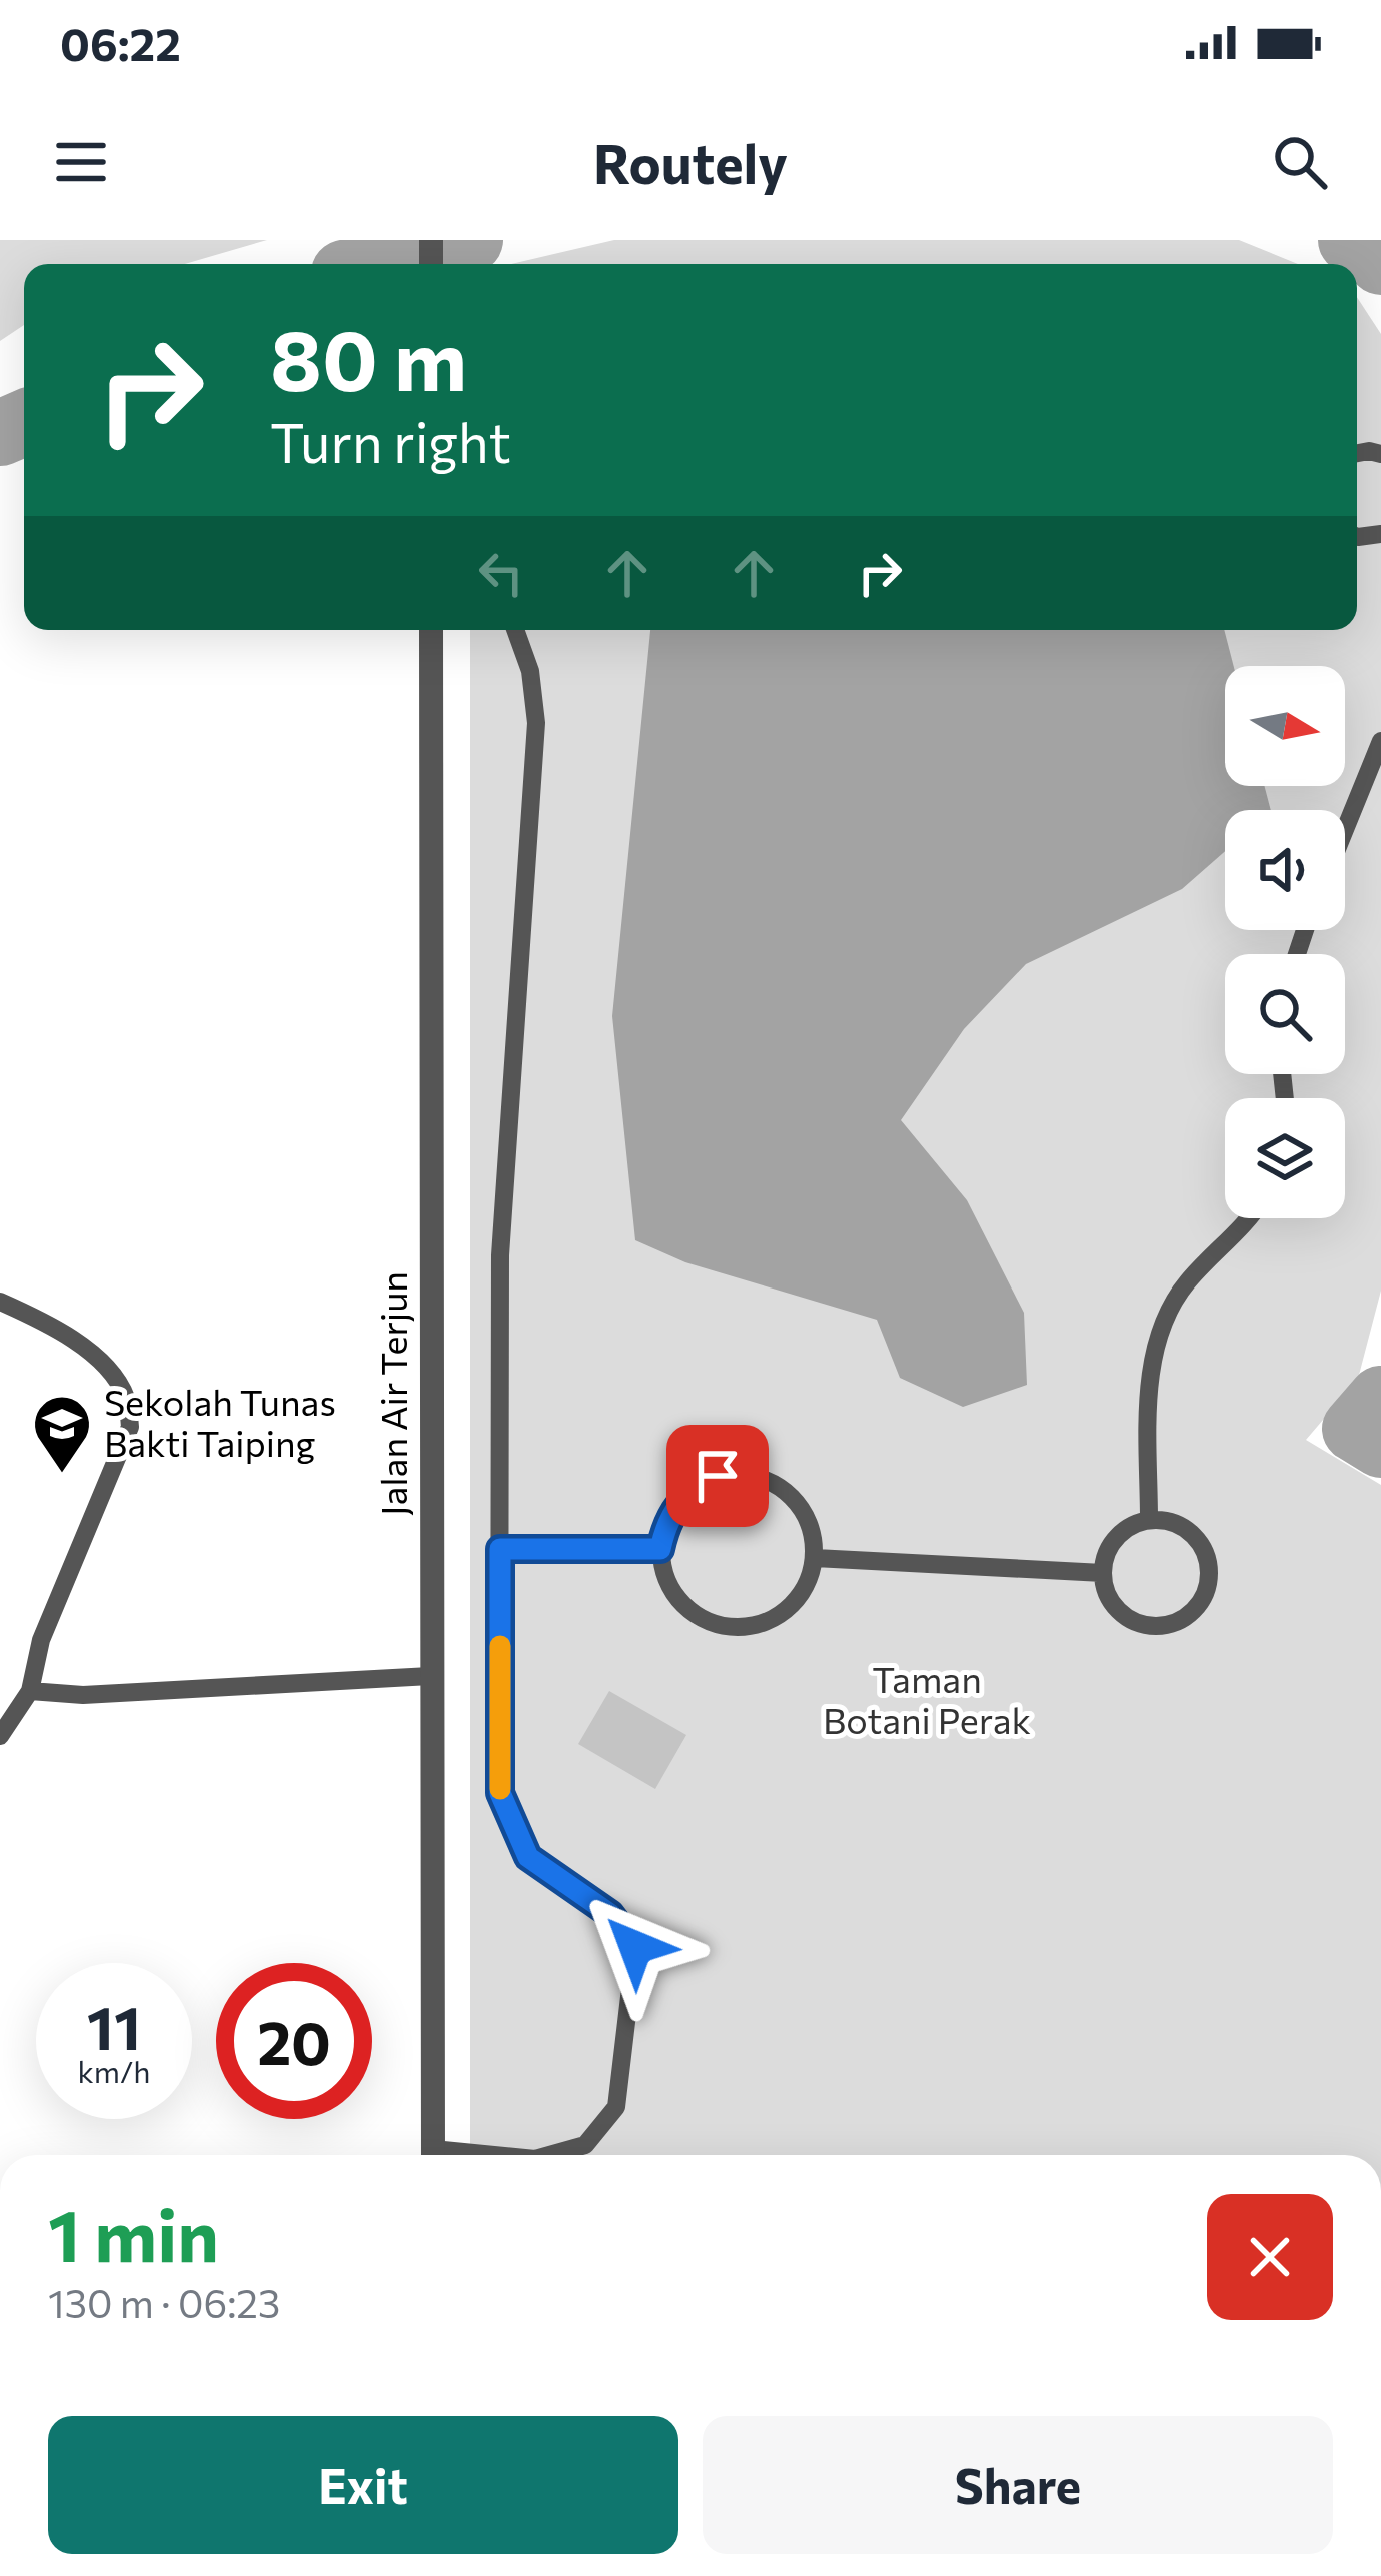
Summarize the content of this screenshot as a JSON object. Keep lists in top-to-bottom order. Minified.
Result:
{"streets":{"street":["Jalan Air Terjun"]},"parks":["Taman Botani Perak"],"places":{"school or university":["Sekolah Tunas Bakti Taiping"]},"north":"right","page":{"status":"06:22","header":"Routely","turn":["80 m","Turn right"],"speed":"11 km/h","limit":"20","heading":["1 min","130 m · 06:23"],"buttons":["Exit","Share"]}}
